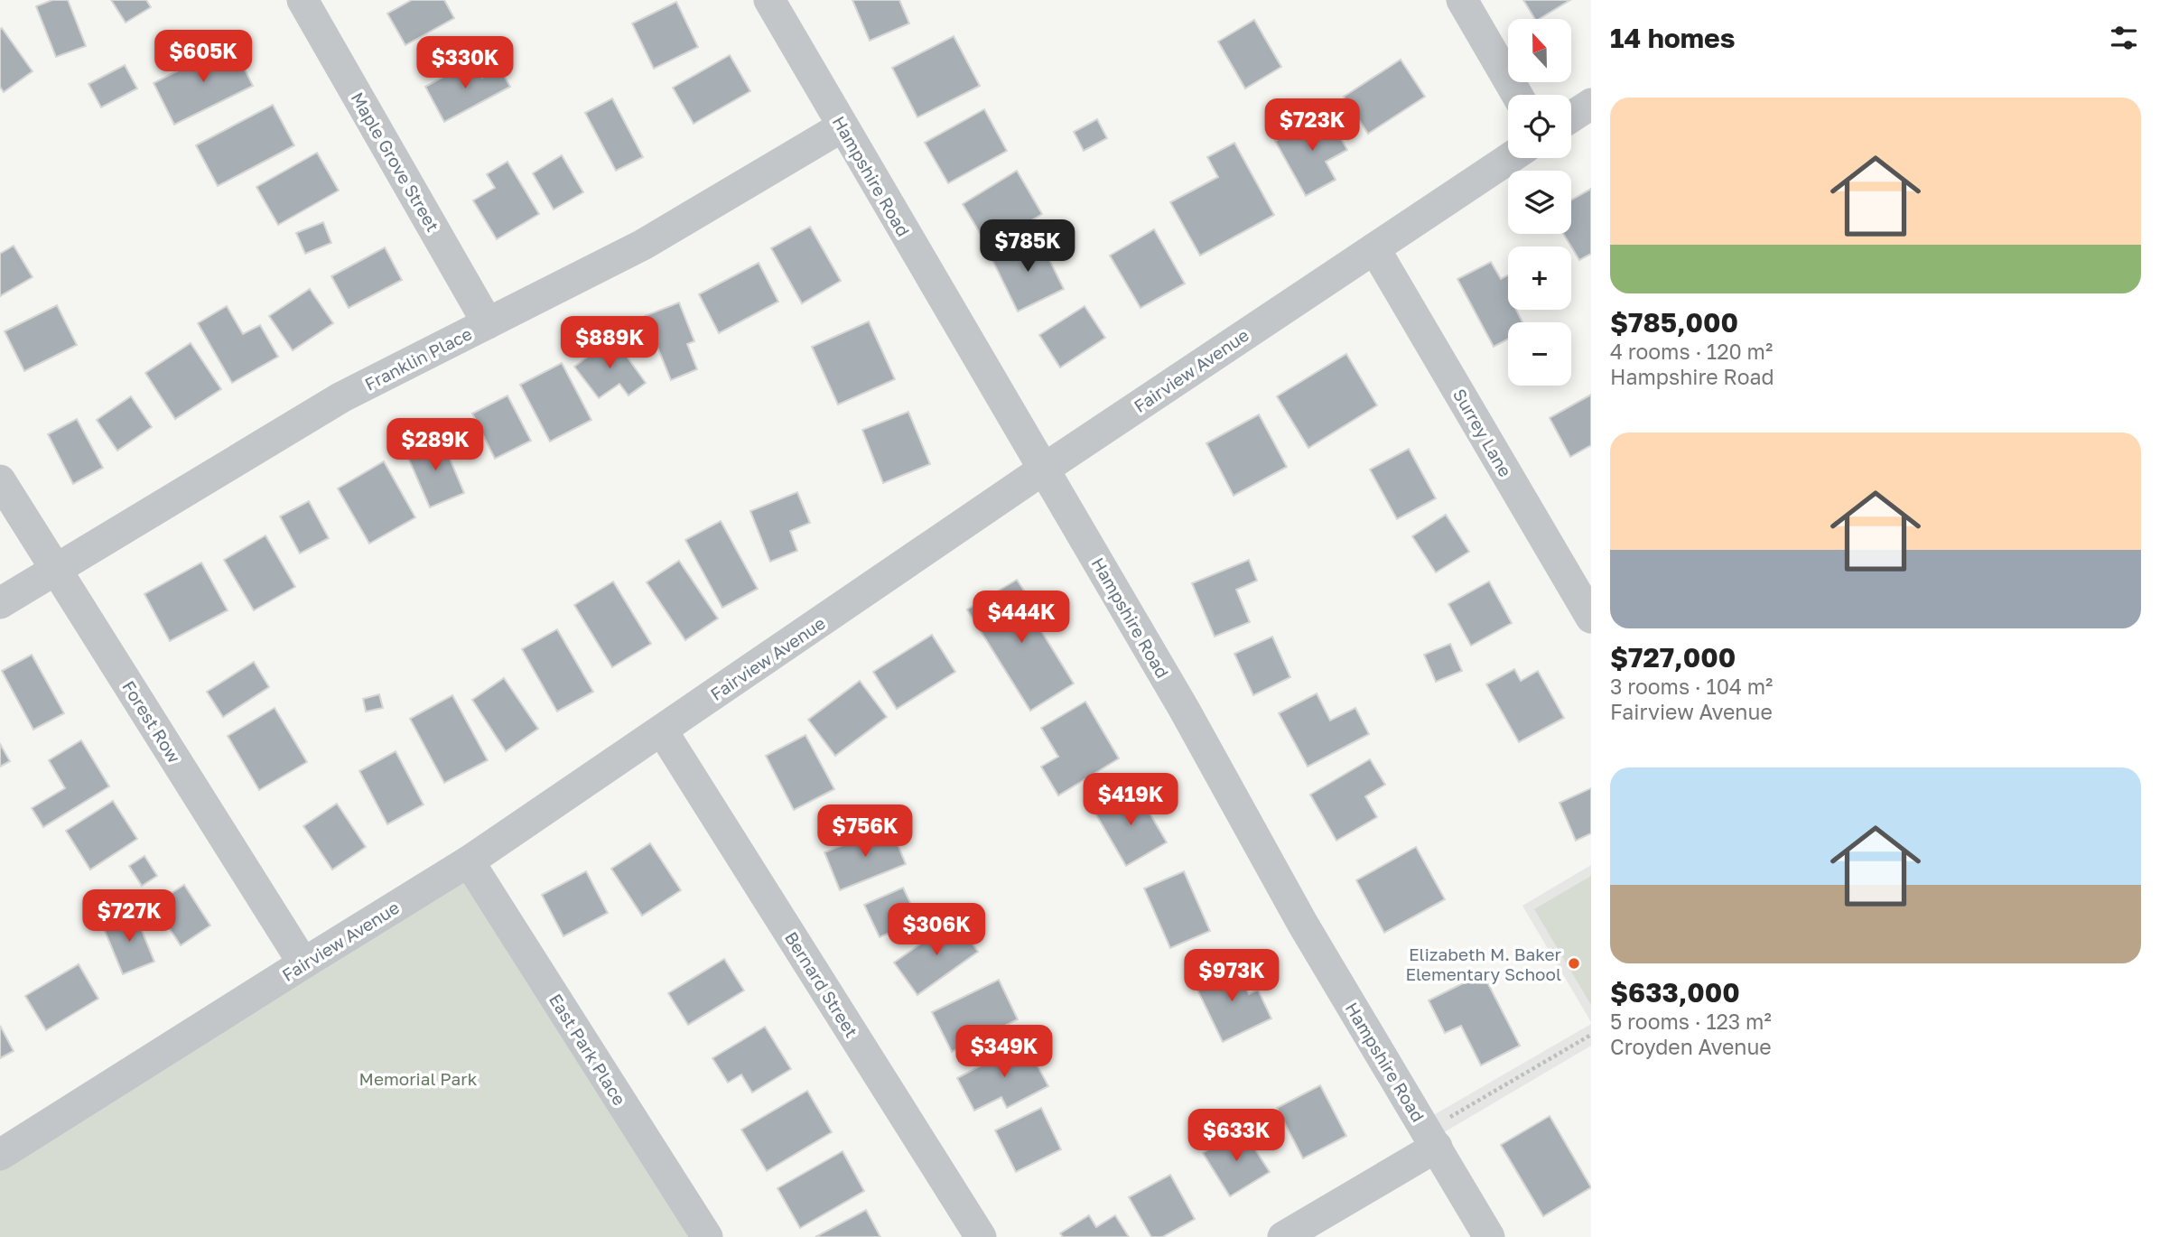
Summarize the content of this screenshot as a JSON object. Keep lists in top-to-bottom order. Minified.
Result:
{"streets":{"street":["Maple Grove Street","Hampshire Road","Franklin Place","Fairview Avenue","Surrey Lane","Forest Row","Bernard Street","East Park Place"]},"crossings":[["Maple Grove Street","Franklin Place"],["Hampshire Road","Franklin Place"],["Hampshire Road","Fairview Avenue"],["Franklin Place","Forest Row"],["Fairview Avenue","Surrey Lane"],["Fairview Avenue","Forest Row"],["Fairview Avenue","Bernard Street"],["Fairview Avenue","East Park Place"]],"parks":["Memorial Park"],"places":["Elizabeth M. Baker Elementary School"],"north":"top","page":{"heading":"14 homes","map_buttons":["+","−"],"price":["$605K","$330K","$723K","$785K","$889K","$289K","$444K","$419K","$756K","$727K","$306K","$973K","$349K","$633K"],"list":[{"name":"$785,000","note":"4 rooms · 120 m² · Hampshire Road"},{"name":"$727,000","note":"3 rooms · 104 m² · Fairview Avenue"},{"name":"$633,000","note":"5 rooms · 123 m² · Croyden Avenue"}]}}
